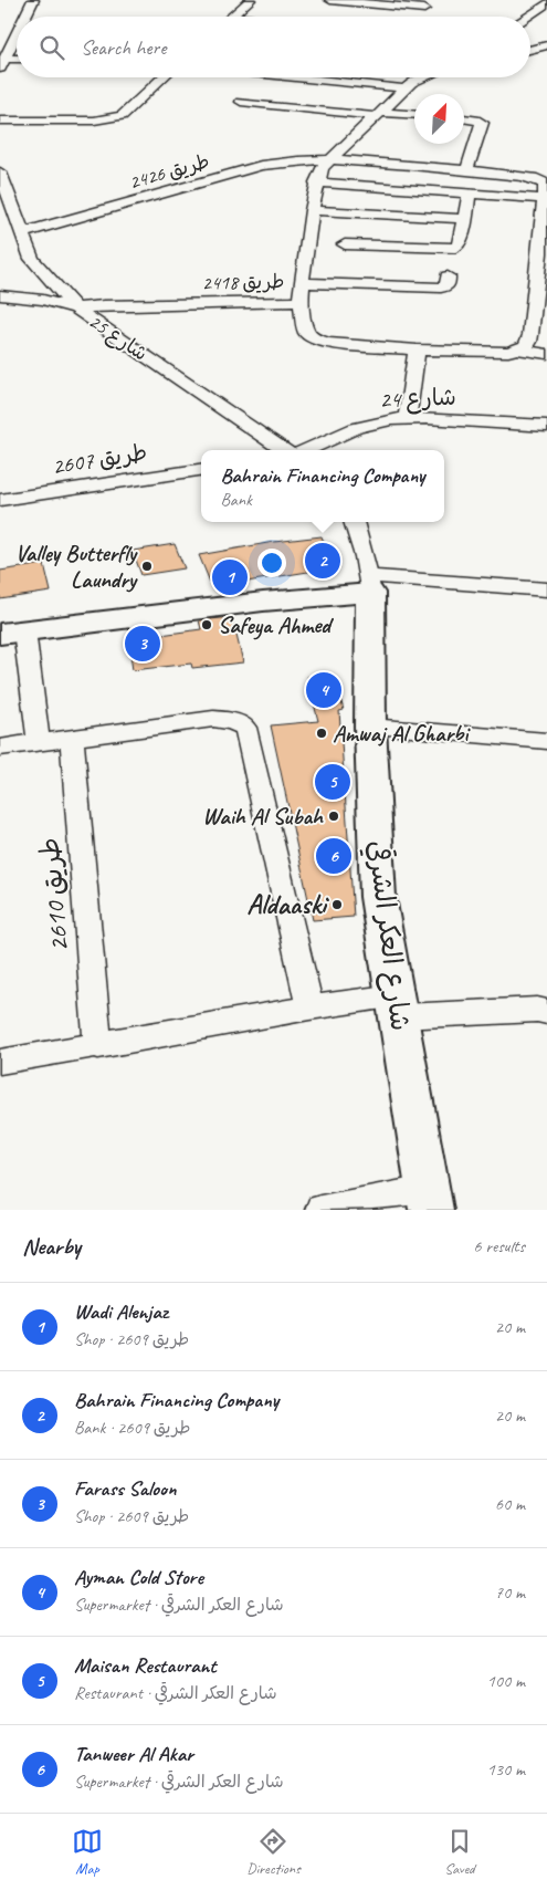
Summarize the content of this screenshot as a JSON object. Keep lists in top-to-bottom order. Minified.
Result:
{"streets":{"street":["طريق 2426","طريق 2418","شارع 25","شارع 24","طريق 2607","طريق 2610","شارع العكر الشرقي"]},"crossings":[["طريق 2426","شارع 25"],["طريق 2418","شارع 25"]],"places":["Valley Butterfly Laundry","Safeya Ahmed","Amwaj Al Gharbi","Waih Al Subah","Aldaaski"],"north":"top right","page":{"search":"Search here","popup":["Bahrain Financing Company","Bank"],"pins":["2","1","3","4","5","6"],"heading":["Nearby","6 results"],"list":[{"mark":"1","name":"Wadi Alenjaz","note":"Shop · طريق 2609","value":"20 m"},{"mark":"2","name":"Bahrain Financing Company","note":"Bank · طريق 2609","value":"20 m"},{"mark":"3","name":"Farass Saloon","note":"Shop · طريق 2609","value":"60 m"},{"mark":"4","name":"Ayman Cold Store","note":"Supermarket · شارع العكر الشرقي","value":"70 m"},{"mark":"5","name":"Maisan Restaurant","note":"Restaurant · شارع العكر الشرقي","value":"100 m"},{"mark":"6","name":"Tanweer Al Akar","note":"Supermarket · شارع العكر الشرقي","value":"130 m"}],"nav":["Map","Directions","Saved"]}}
